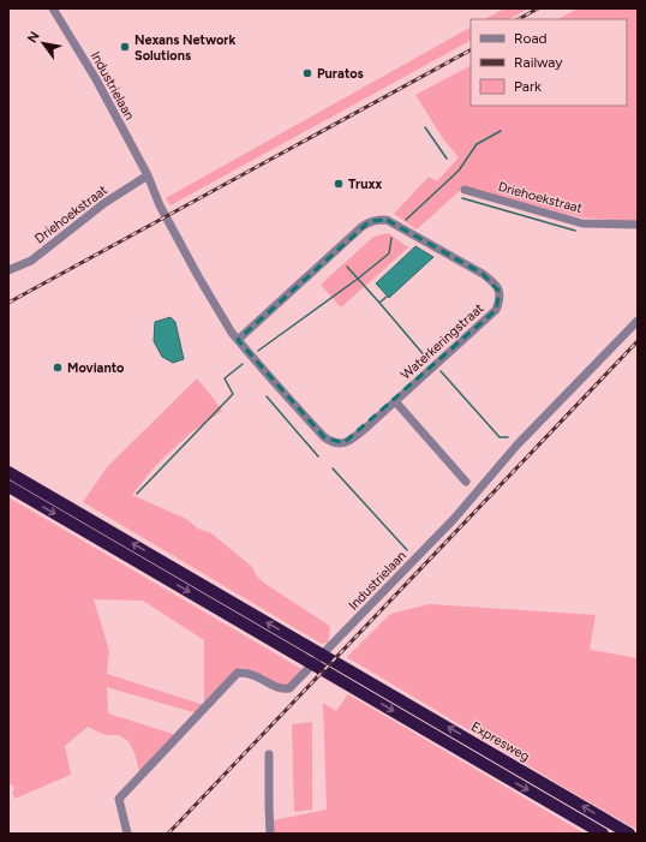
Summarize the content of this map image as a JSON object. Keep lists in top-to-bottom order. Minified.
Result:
{"streets":{"highway":["Expresweg"],"street":["Industrielaan","Driehoekstraat","Waterkeringstraat"]},"crossings":[["Industrielaan","Driehoekstraat"],["Industrielaan","Waterkeringstraat"],["Driehoekstraat","Waterkeringstraat"]],"places":["Nexans Network Solutions","Puratos","Truxx","Movianto"],"legend":["Road","Railway","Park"],"north":"top left"}
